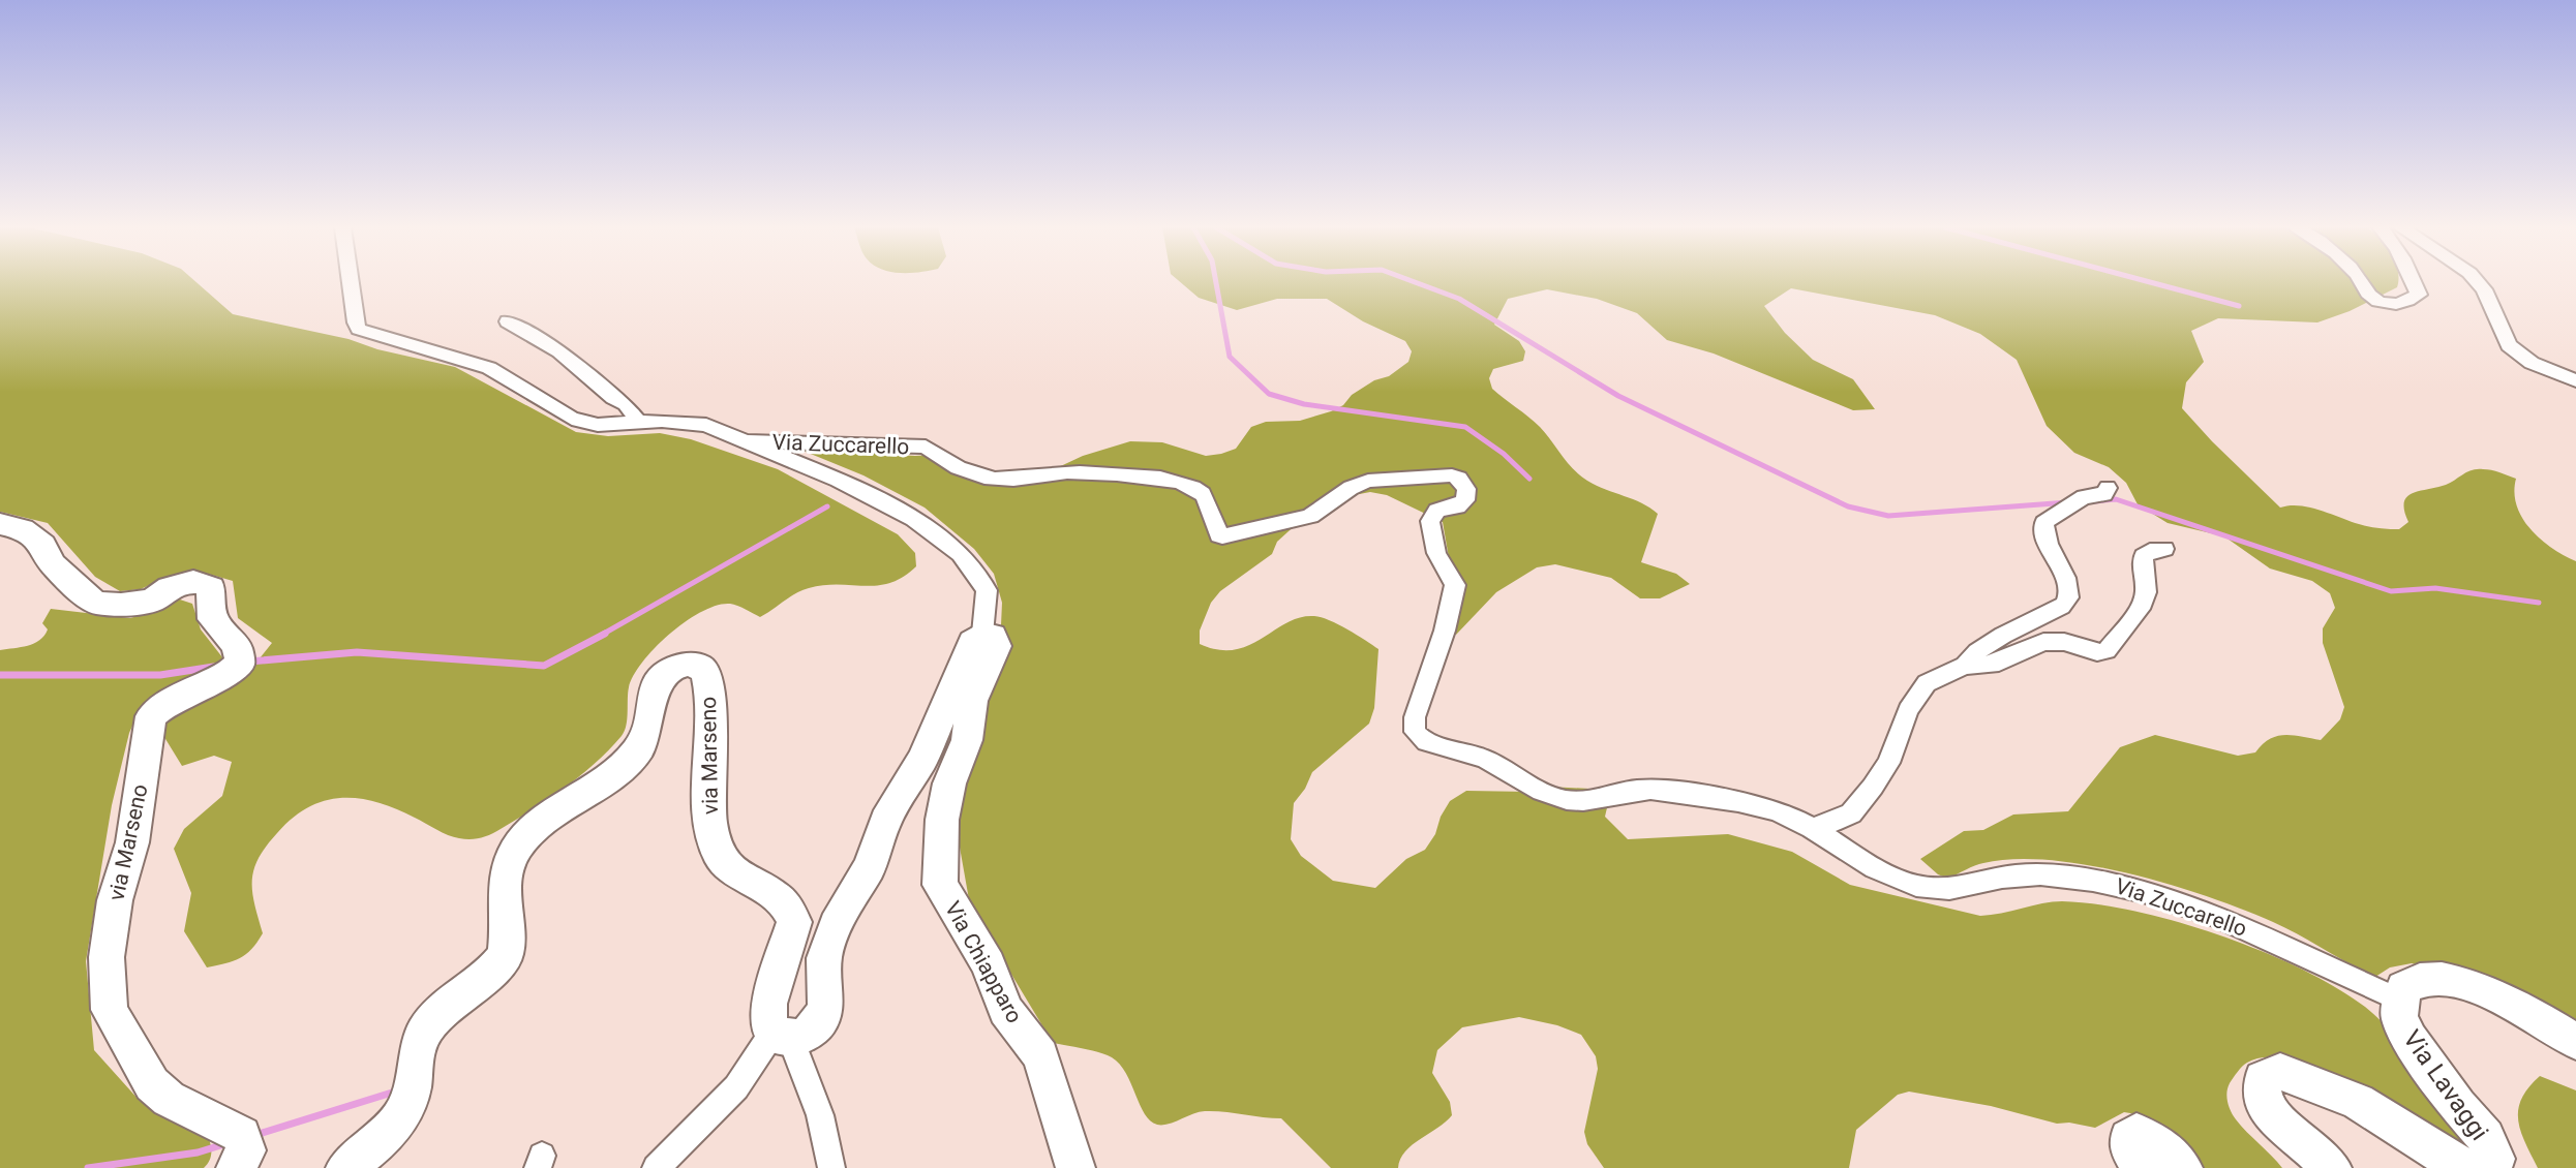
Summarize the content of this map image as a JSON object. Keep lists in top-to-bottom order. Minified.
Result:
{"streets":{"street":["Via Zuccarello","via Marseno","Via Chiapparo","Via Lavaggi"]},"crossings":[["Via Zuccarello","Via Lavaggi"]]}
